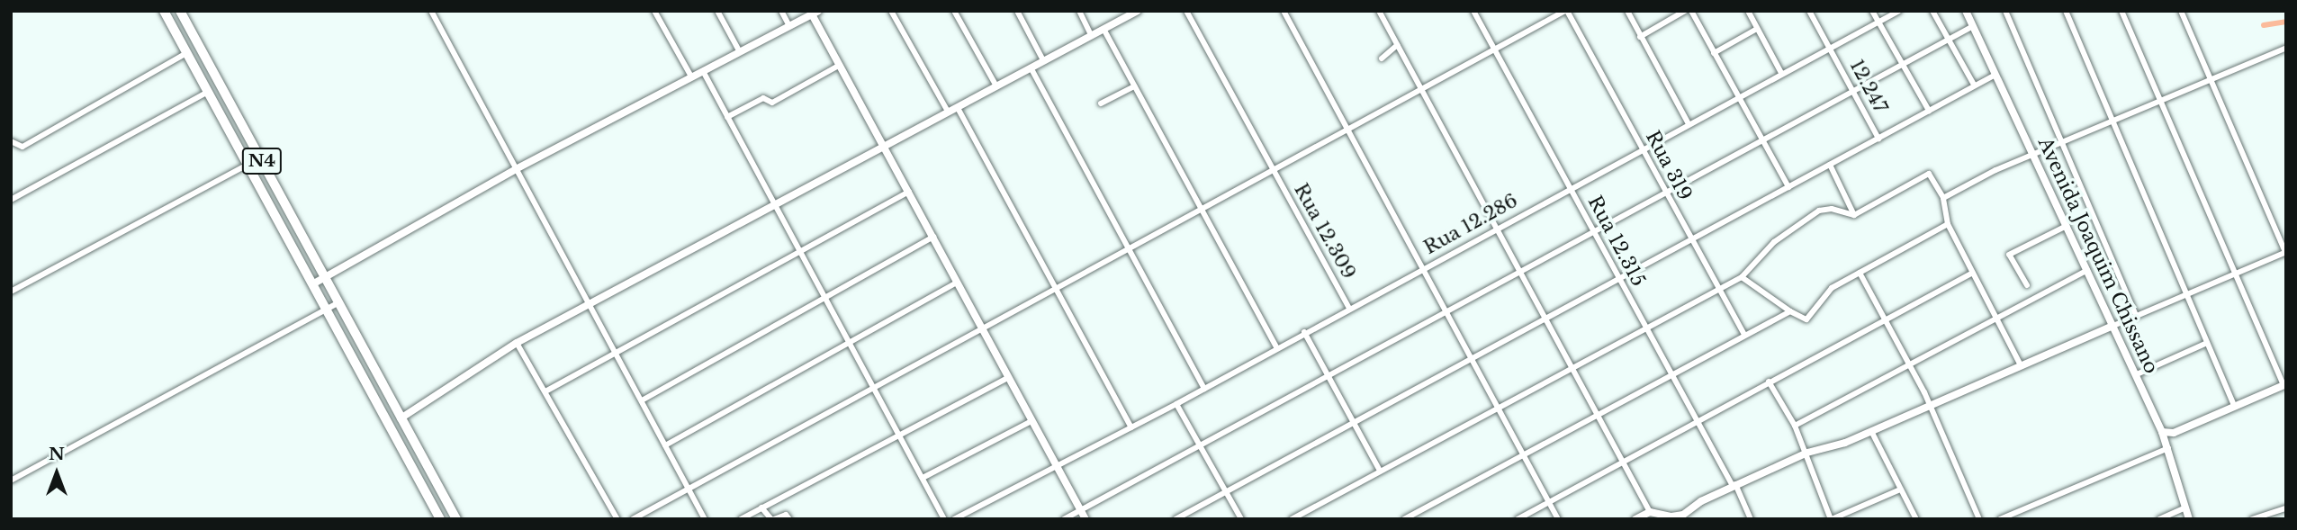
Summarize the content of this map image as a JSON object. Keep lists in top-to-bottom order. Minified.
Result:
{"streets":{"highway":["N4"],"street":["12.247","Rua 319","Rua 12.286","Rua 12.309","Rua 12.315","Avenida Joaquim Chissano"]},"crossings":[["12.247","Rua 12.286"],["Rua 319","Rua 12.286"],["Rua 12.286","Rua 12.309"],["Rua 12.286","Rua 12.315"]],"north":"top"}
